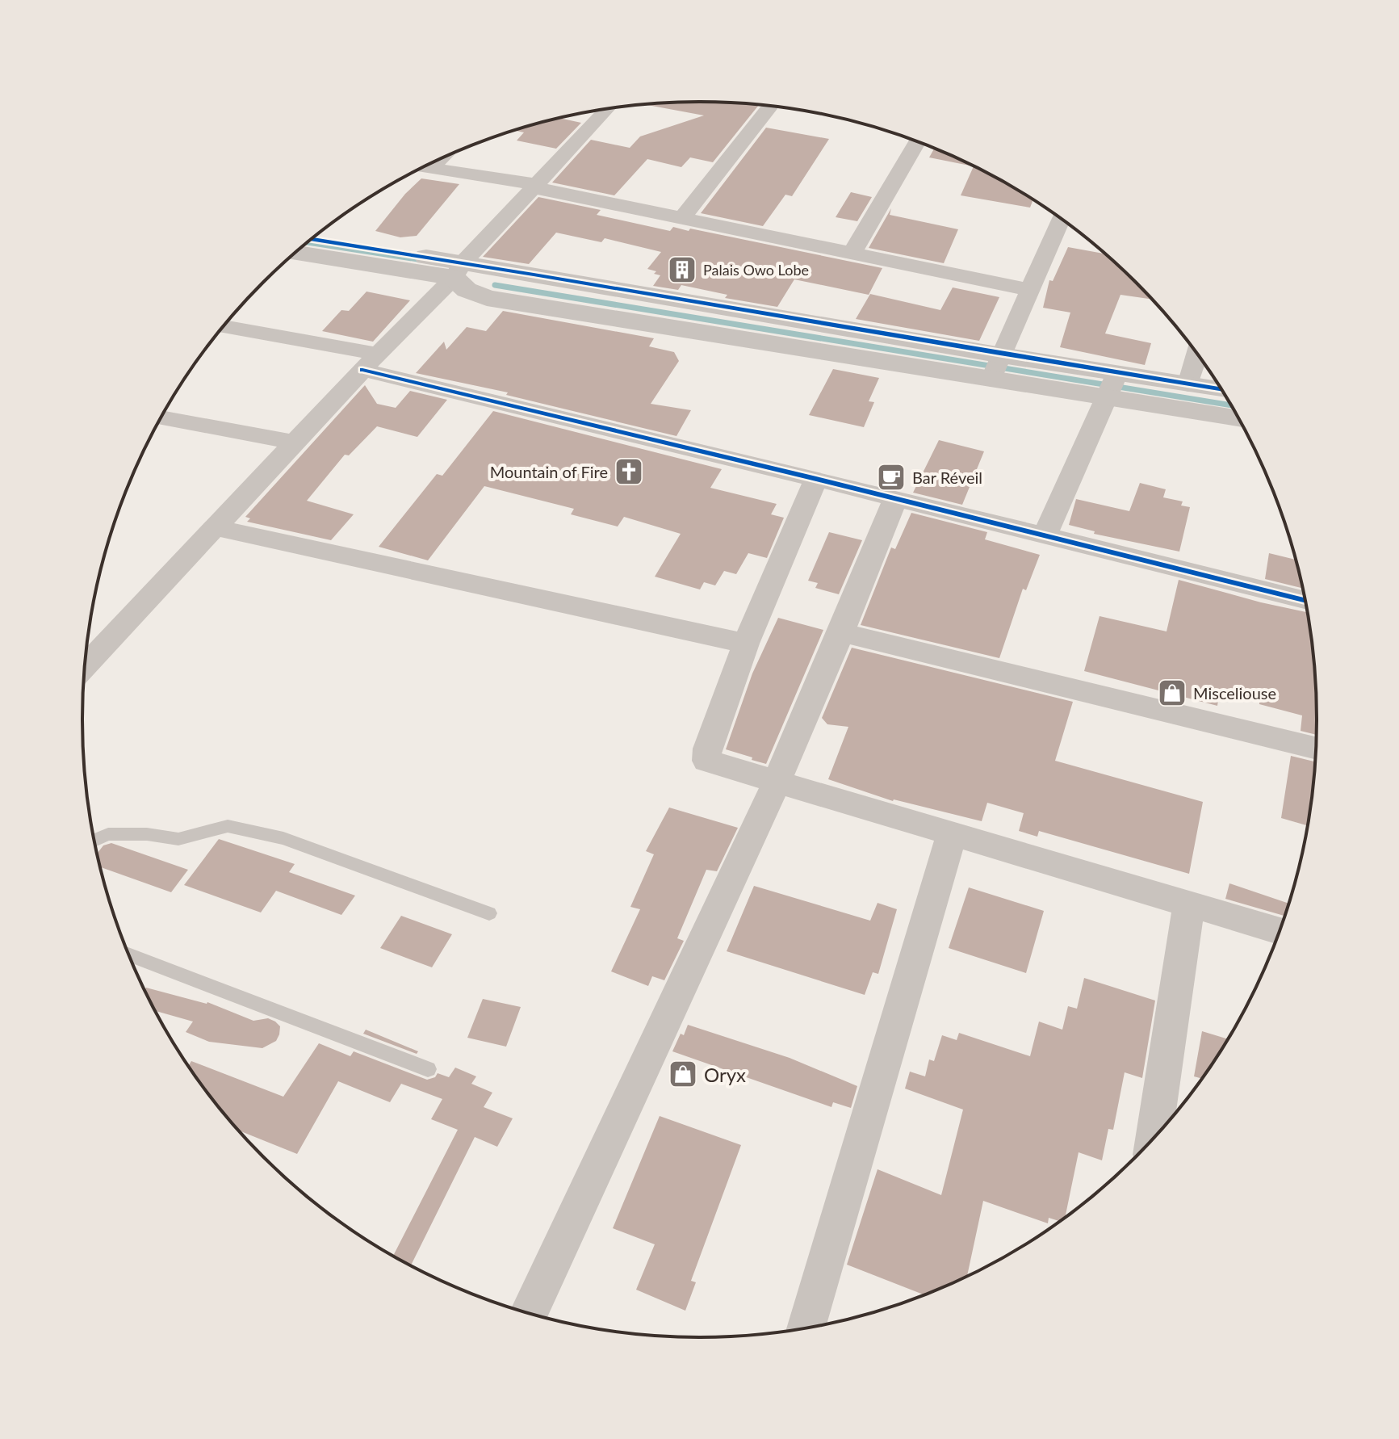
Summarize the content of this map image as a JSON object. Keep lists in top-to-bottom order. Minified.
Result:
{"places":{"building":["Palais Owo Lobe"],"church":["Mountain of Fire"],"cafe":["Bar Réveil"],"shop":["Misceliouse","Oryx"]}}
